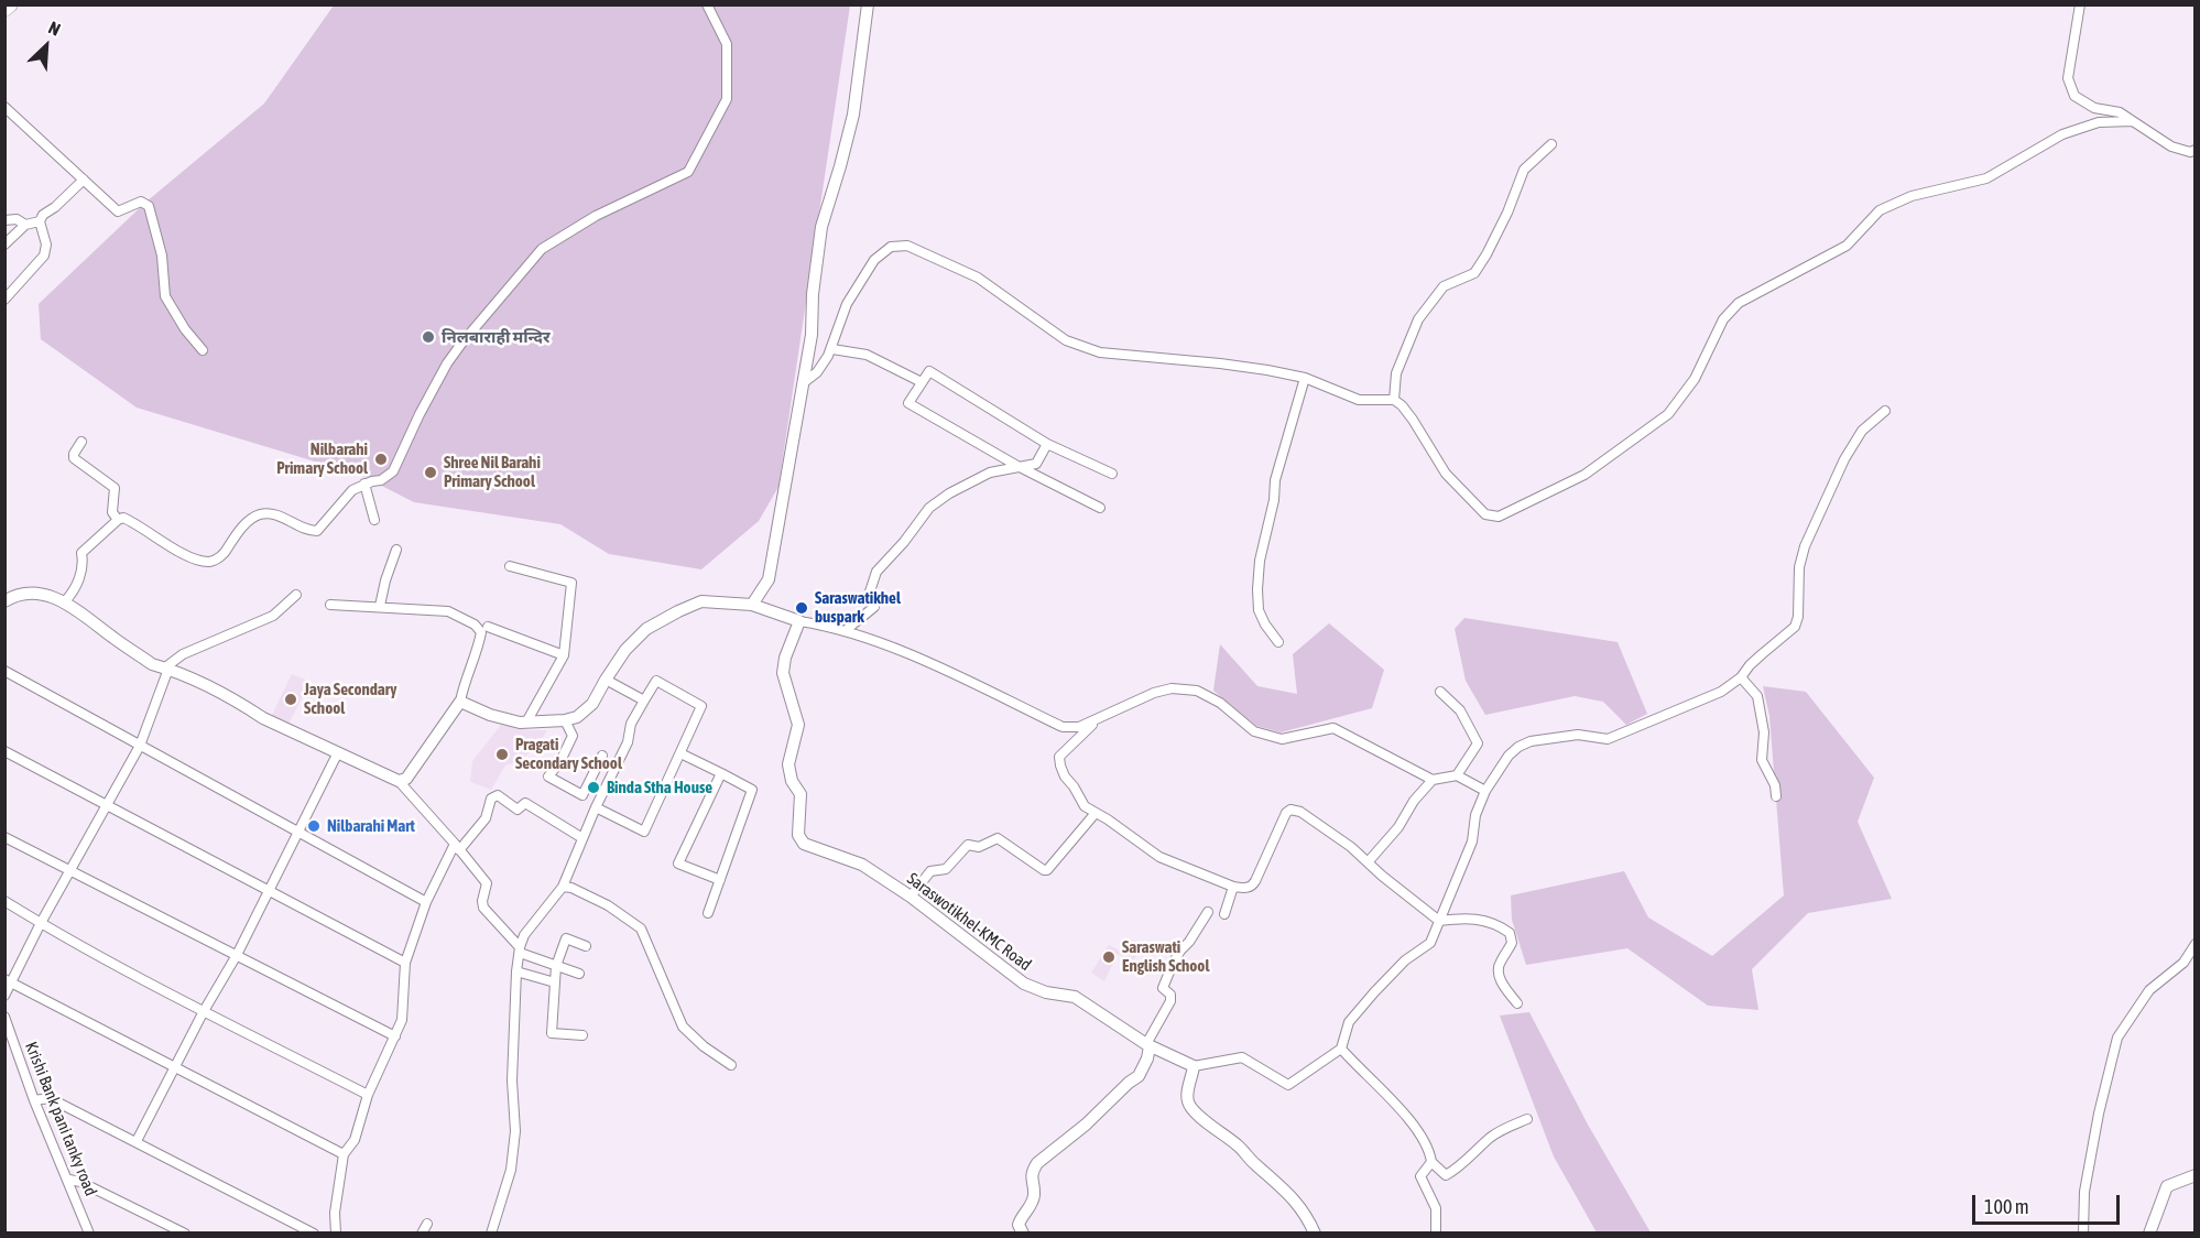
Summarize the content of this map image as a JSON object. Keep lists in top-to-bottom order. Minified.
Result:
{"streets":{"street":["Saraswotikhel-KMC Road","Krishi Bank pani tanky road"]},"places":["निलबाराही मन्दिर","Nilbarahi Primary School","Shree Nil Barahi Primary School","Saraswatikhel buspark","Jaya Secondary School","Pragati Secondary School","Binda Stha House","Nilbarahi Mart","Saraswati English School"],"scale_bar":"100 m","north":"top right"}
